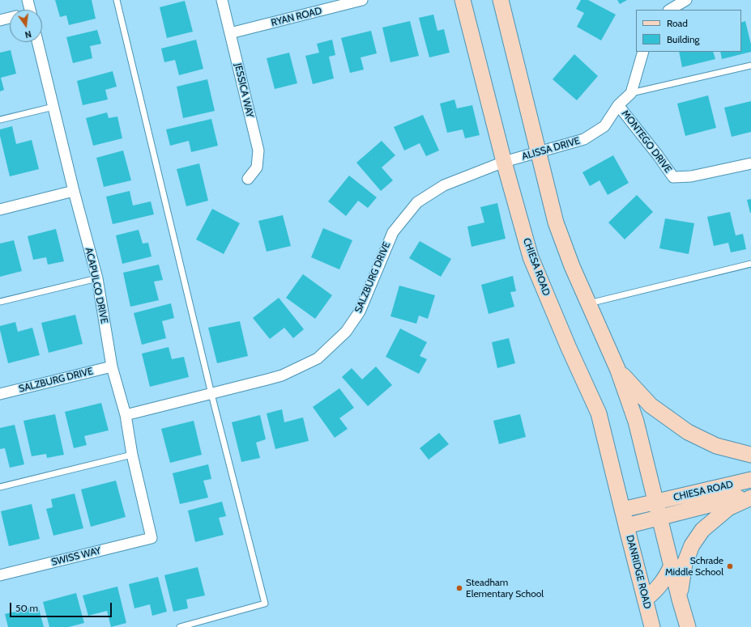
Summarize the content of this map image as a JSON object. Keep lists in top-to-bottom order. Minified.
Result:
{"streets":{"main road":["CHIESA ROAD","DANRIDGE ROAD"],"street":["RYAN ROAD","JESSICA WAY","MONTEGO DRIVE","ALISSA DRIVE","SALZBURG DRIVE","ACAPULCO DRIVE","SWISS WAY"]},"crossings":[["RYAN ROAD","JESSICA WAY"],["MONTEGO DRIVE","ALISSA DRIVE"],["ALISSA DRIVE","CHIESA ROAD"],["ALISSA DRIVE","SALZBURG DRIVE"],["CHIESA ROAD","SALZBURG DRIVE"],["CHIESA ROAD","DANRIDGE ROAD"],["SALZBURG DRIVE","ACAPULCO DRIVE"],["ACAPULCO DRIVE","SWISS WAY"]],"places":["Schrade Middle School","Steadham Elementary School"],"legend":["Road","Building"],"scale_bar":"50 m","north":"bottom"}
